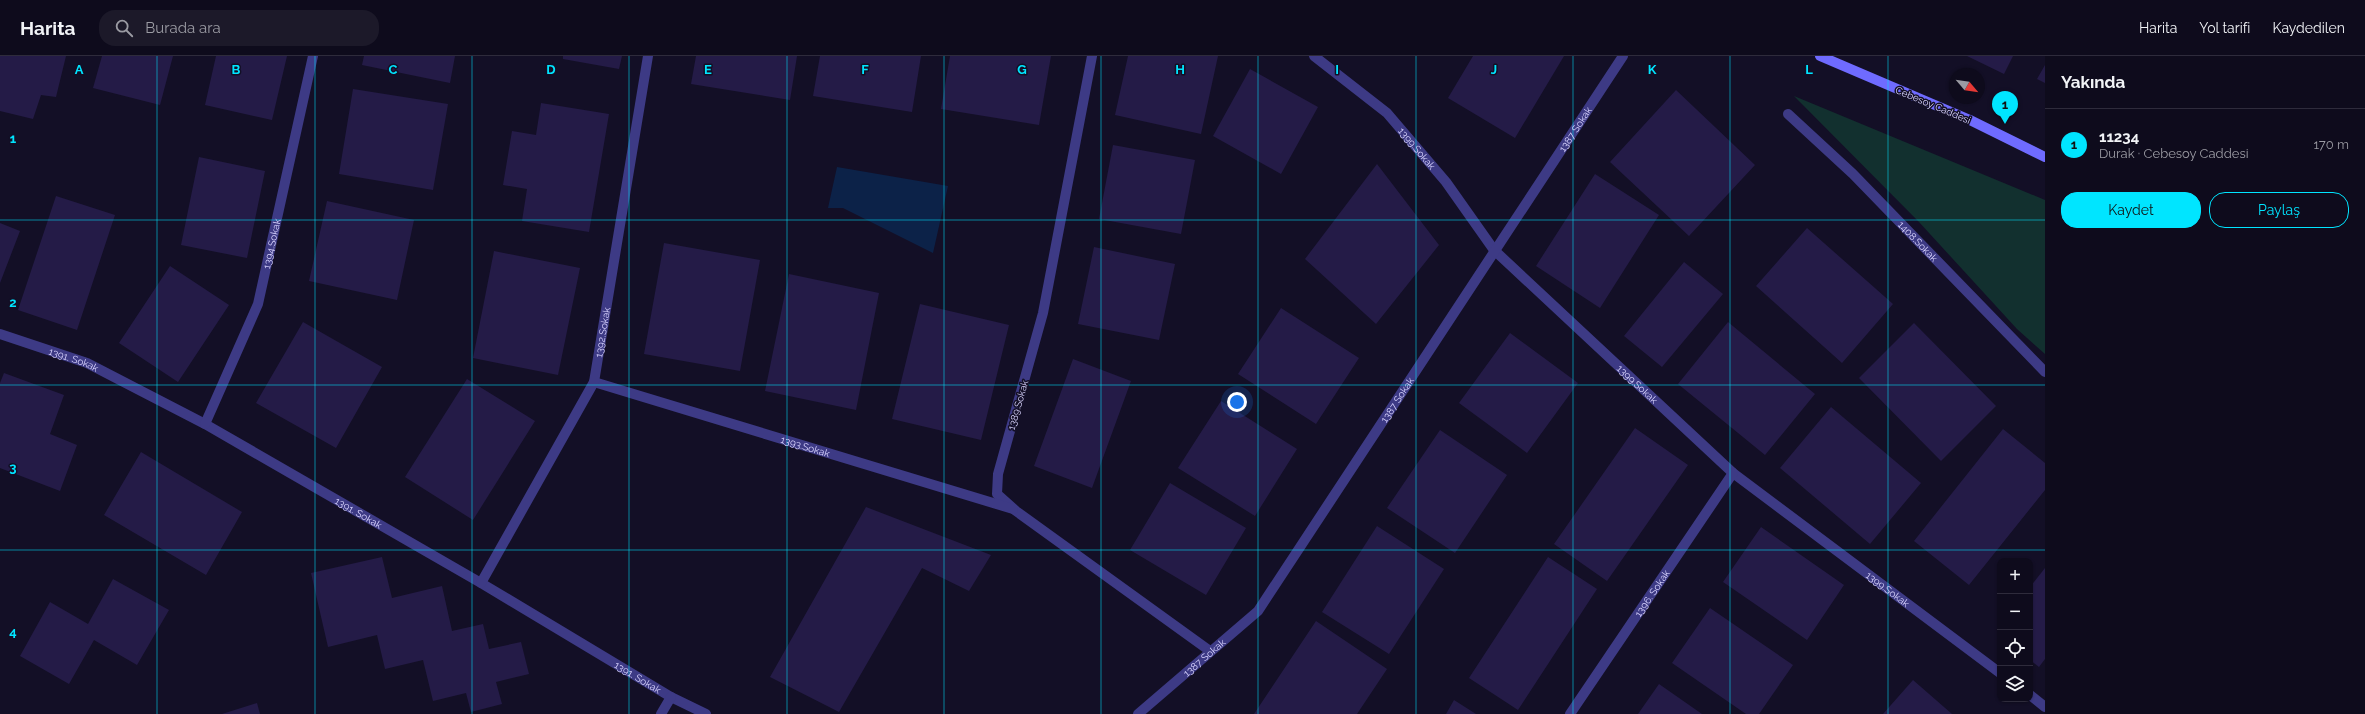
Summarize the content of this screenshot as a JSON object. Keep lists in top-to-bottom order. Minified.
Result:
{"streets":{"main road":["Cebesoy Caddesi"],"street":["1387 Sokak","1399.Sokak","1408.Sokak","1394.Sokak","1392.Sokak","1391. Sokak","1389.Sokak","1393.Sokak","1396. Sokak"]},"crossings":[["1387 Sokak","1399.Sokak"],["1387 Sokak","1389.Sokak"],["1399.Sokak","1396. Sokak"],["1394.Sokak","1391. Sokak"],["1392.Sokak","1391. Sokak"],["1392.Sokak","1393.Sokak"],["1389.Sokak","1393.Sokak"]],"north":"bottom right","page":{"header":"Harita","search":"Burada ara","nav":["Harita","Yol tarifi","Kaydedilen"],"heading":"Yakında","pins":"1","list":[{"mark":"1","name":"11234","note":"Durak · Cebesoy Caddesi","value":"170 m"}],"buttons":["Kaydet","Paylaş"],"map_buttons":["+","−"]},"grid":{"columns":["A","B","C","D","E","F","G","H","I","J","K","L"],"rows":["1","2","3","4"]}}
